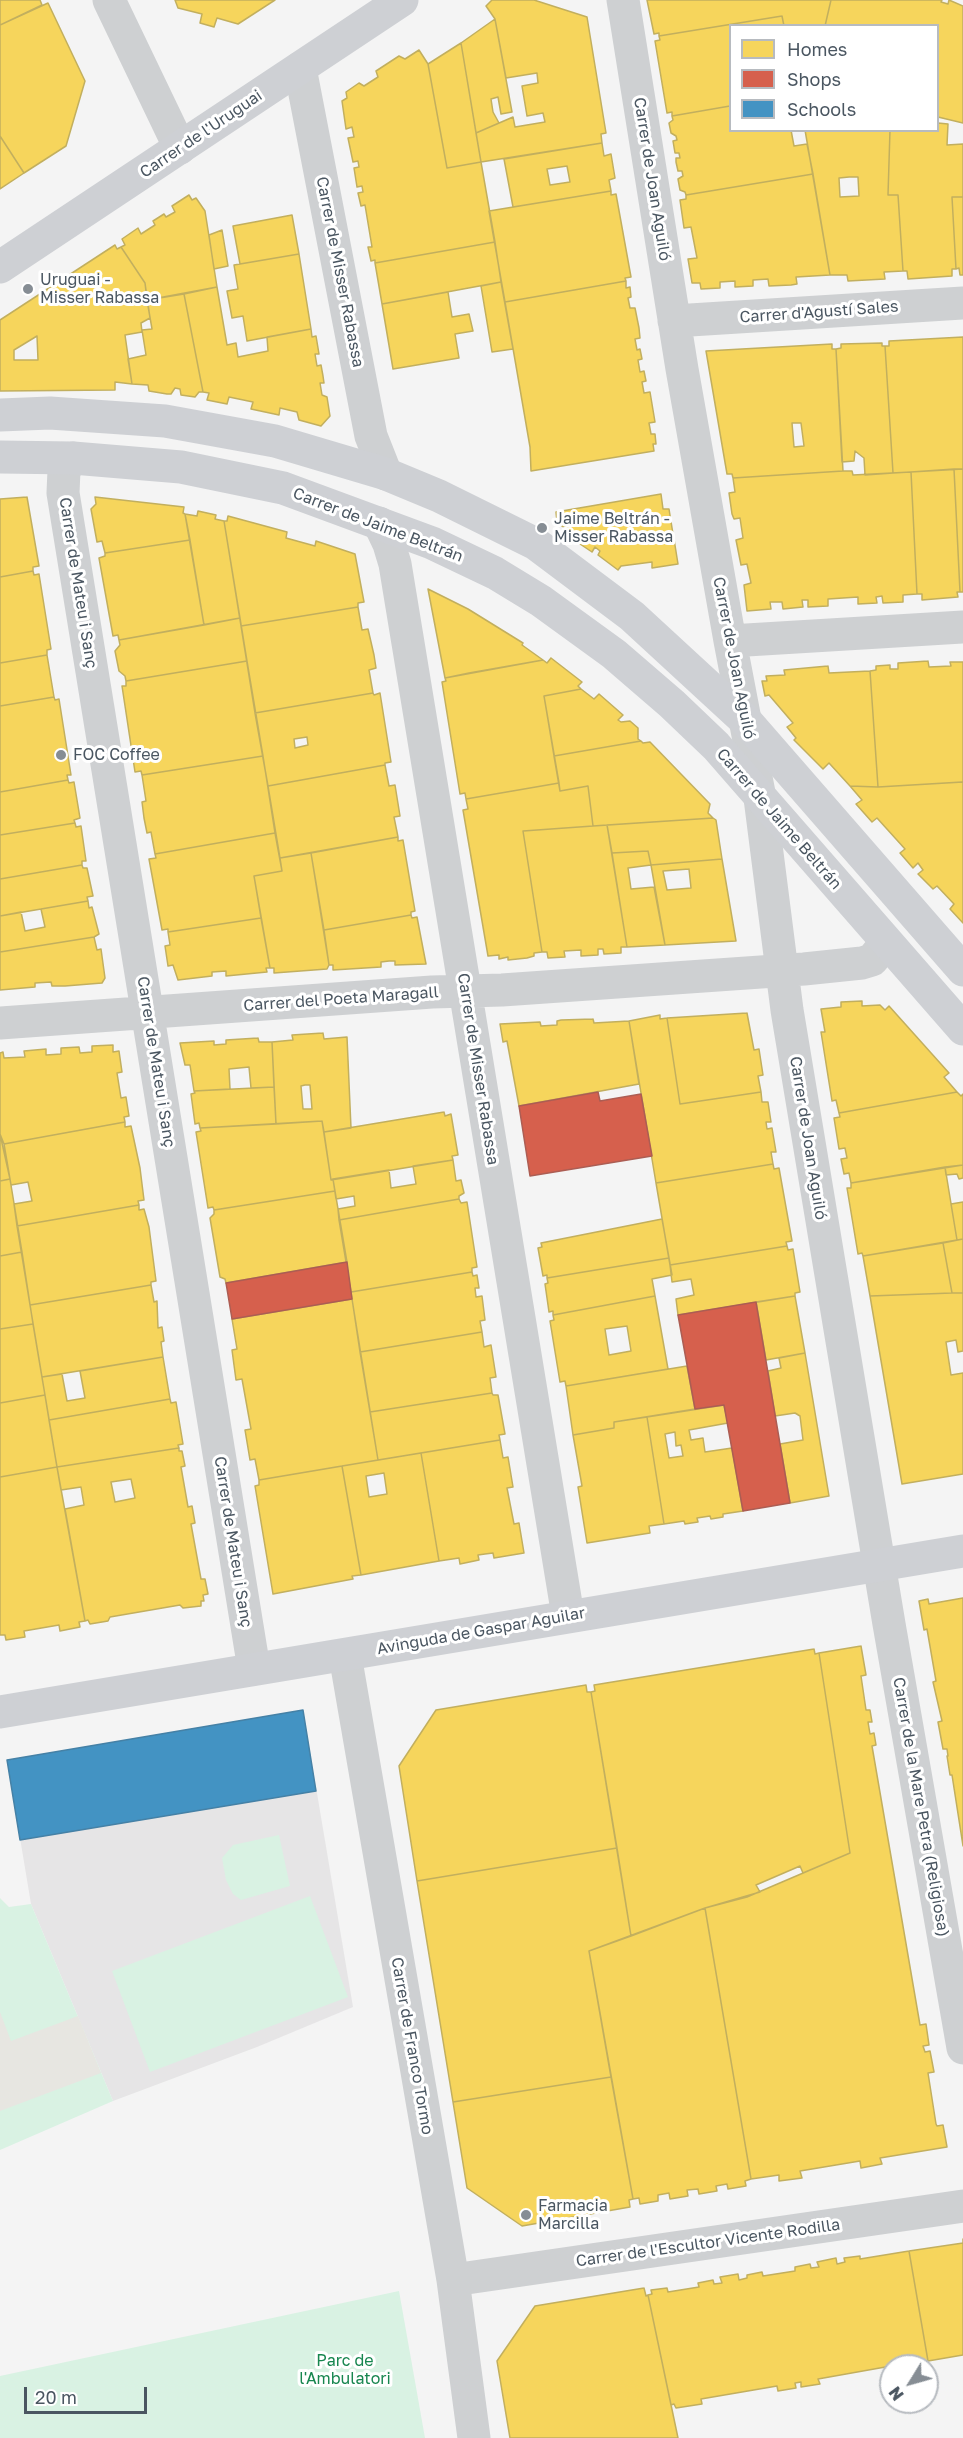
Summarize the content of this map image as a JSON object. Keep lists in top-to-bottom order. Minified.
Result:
{"streets":{"street":["Carrer de l'Uruguai","Carrer de Joan Aguiló","Carrer de Misser Rabassa","Carrer d'Agustí Sales","Carrer de Jaime Beltrán","Carrer de Mateu i Sanç","Carrer del Poeta Maragall","Avinguda de Gaspar Aguilar","Carrer de la Mare Petra (Religiosa)","Carrer de Franco Tormo","Carrer de l'Escultor Vicente Rodilla"]},"crossings":[["Carrer de l'Uruguai","Carrer de Misser Rabassa"],["Carrer de Joan Aguiló","Carrer d'Agustí Sales"],["Carrer de Joan Aguiló","Carrer de Jaime Beltrán"],["Carrer de Joan Aguiló","Carrer del Poeta Maragall"],["Carrer de Joan Aguiló","Avinguda de Gaspar Aguilar"],["Carrer de Joan Aguiló","Carrer de la Mare Petra (Religiosa)"],["Carrer de Misser Rabassa","Carrer de Jaime Beltrán"],["Carrer de Misser Rabassa","Carrer del Poeta Maragall"],["Carrer de Misser Rabassa","Avinguda de Gaspar Aguilar"],["Carrer de Jaime Beltrán","Carrer de Mateu i Sanç"],["Carrer de Jaime Beltrán","Carrer del Poeta Maragall"],["Carrer de Mateu i Sanç","Carrer del Poeta Maragall"],["Carrer de Mateu i Sanç","Avinguda de Gaspar Aguilar"],["Avinguda de Gaspar Aguilar","Carrer de la Mare Petra (Religiosa)"],["Avinguda de Gaspar Aguilar","Carrer de Franco Tormo"],["Carrer de Franco Tormo","Carrer de l'Escultor Vicente Rodilla"]],"parks":["Parc de l'Ambulatori"],"places":["Uruguai - Misser Rabassa","Jaime Beltrán - Misser Rabassa","FOC Coffee","Farmacia Marcilla"],"legend":["Homes","Shops","Schools"],"scale_bar":"20 m","north":"bottom left"}
